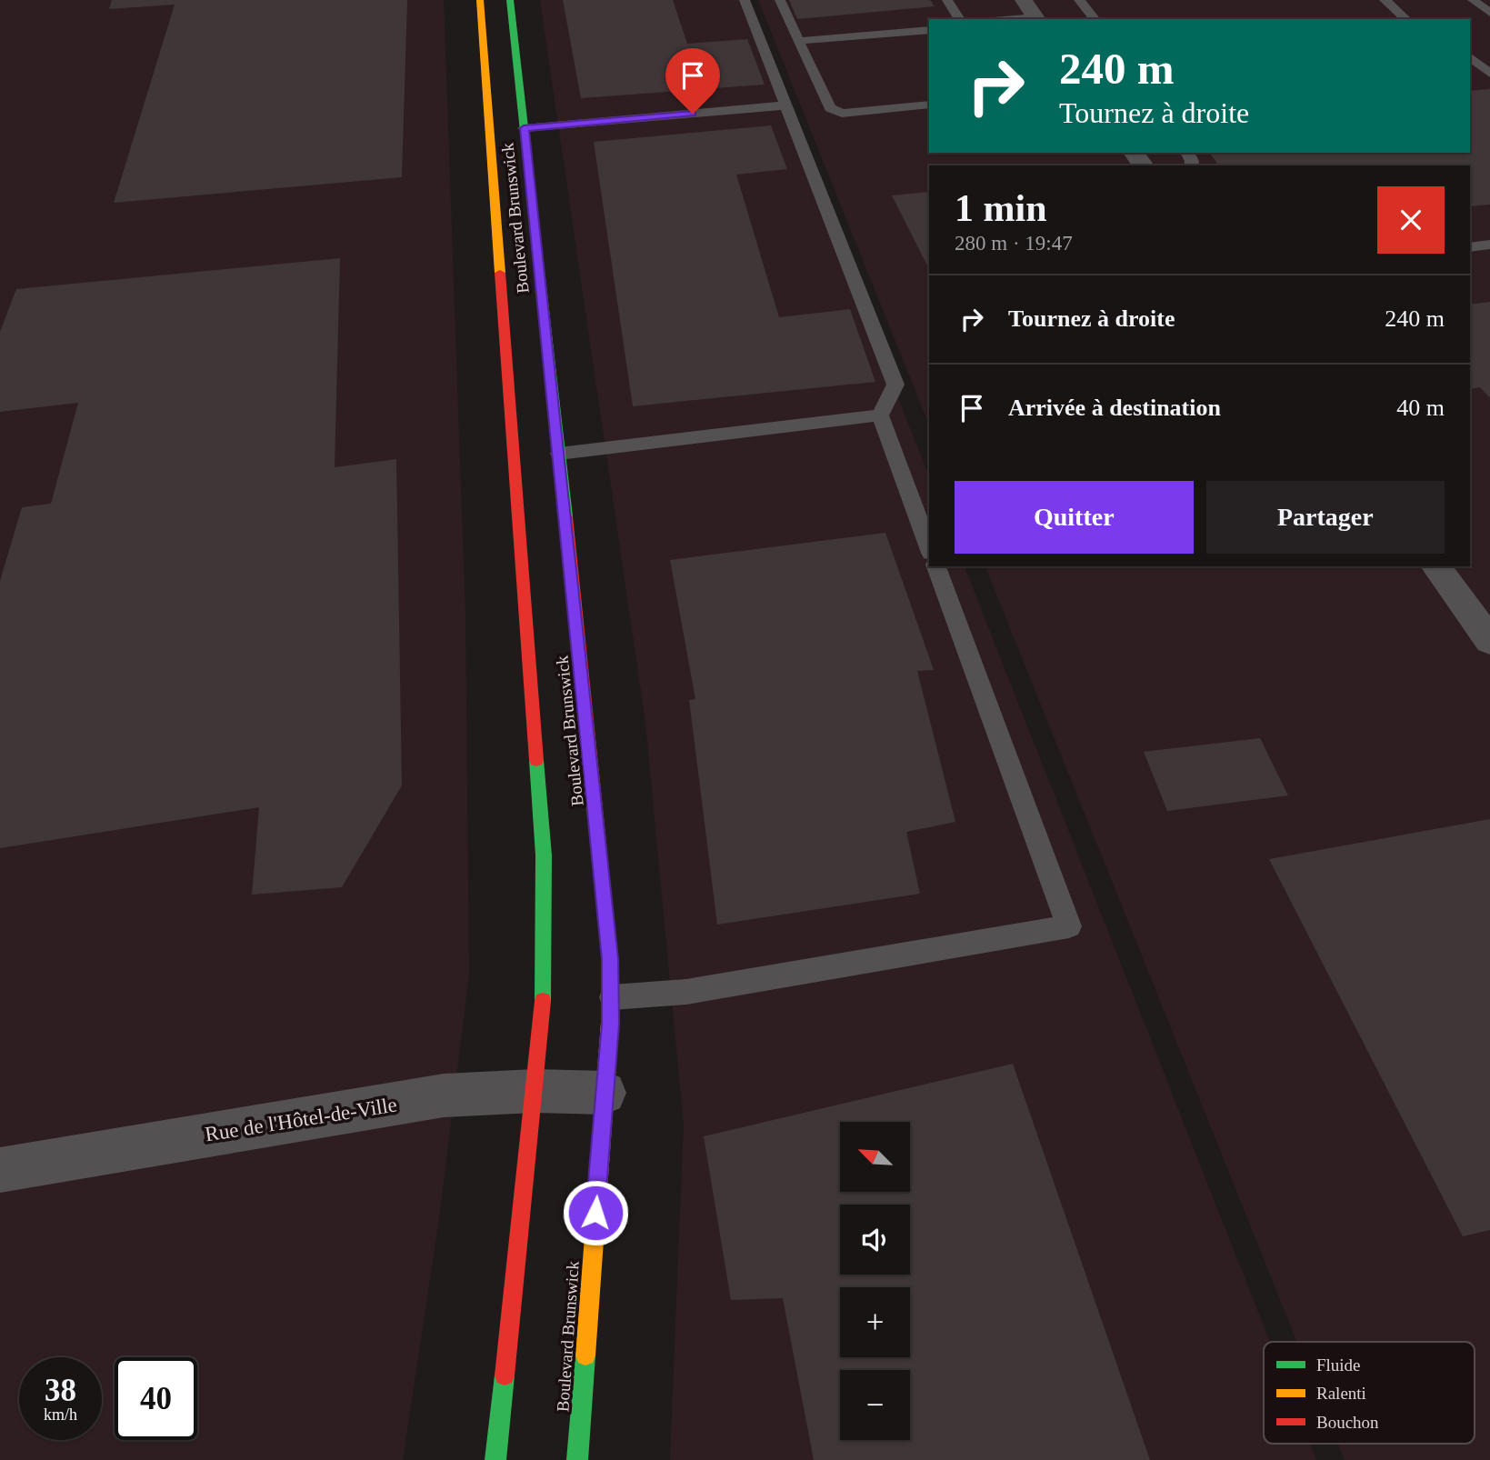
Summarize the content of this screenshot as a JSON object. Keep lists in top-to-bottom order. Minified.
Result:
{"streets":{"street":["Boulevard Brunswick","Rue de l'Hôtel-de-Ville"]},"crossings":[["Boulevard Brunswick","Rue de l'Hôtel-de-Ville"]],"legend":["Fluide","Ralenti","Bouchon"],"north":"top left","page":{"turn":["240 m","Tournez à droite"],"heading":["1 min","280 m · 19:47"],"list":[{"name":"Tournez à droite","value":"240 m"},{"name":"Arrivée à destination","value":"40 m"}],"buttons":["Quitter","Partager"],"map_buttons":["+","−"],"speed":"38 km/h","limit":"40"}}
